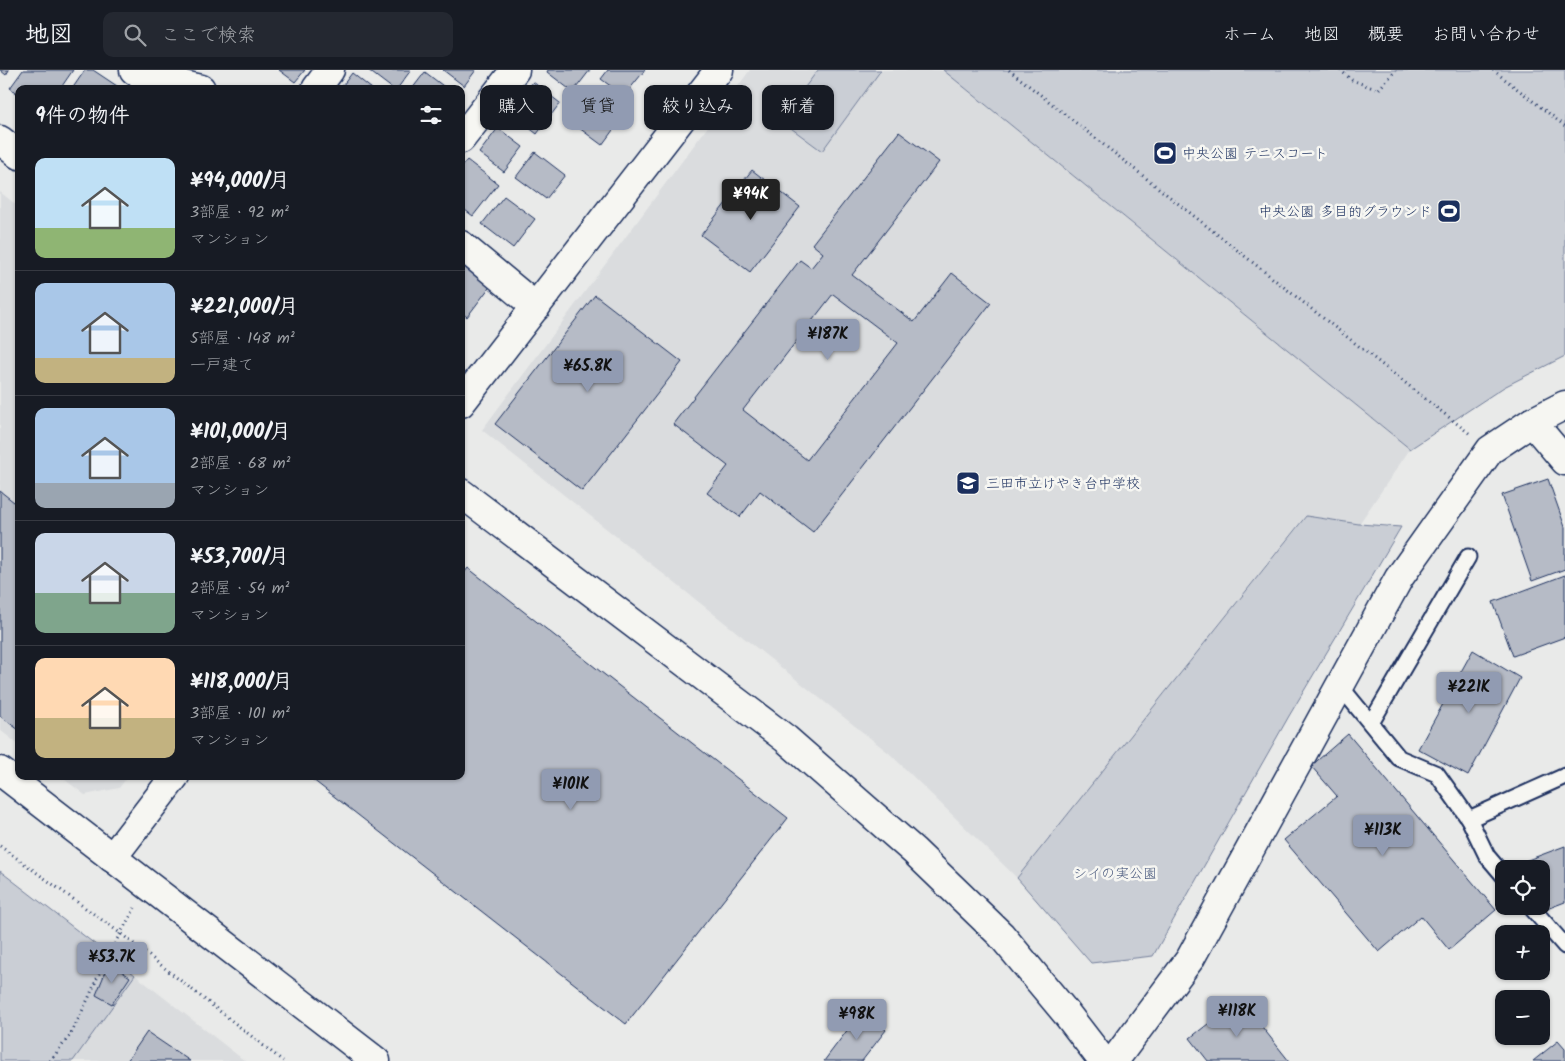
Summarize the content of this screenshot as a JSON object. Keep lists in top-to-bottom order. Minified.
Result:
{"parks":["シイの実公園"],"places":{"sports":["中央公園 テニスコート","中央公園 多目的グラウンド"],"school or university":["三田市立けやき台中学校"]},"page":{"header":"地図","search":"ここで検索","nav":["ホーム","地図","概要","お問い合わせ"],"chip":["購入","賃貸","絞り込み","新着"],"heading":"9件の物件","list":[{"name":"¥94,000/月","note":"3部屋 · 92 m² · マンション"},{"name":"¥221,000/月","note":"5部屋 · 148 m² · 一戸建て"},{"name":"¥101,000/月","note":"2部屋 · 68 m² · マンション"},{"name":"¥53,700/月","note":"2部屋 · 54 m² · マンション"},{"name":"¥118,000/月","note":"3部屋 · 101 m² · マンション"}],"price":["¥94K","¥187K","¥65.8K","¥221K","¥101K","¥113K","¥53.7K","¥118K","¥98K"],"map_buttons":["+","−"]}}
